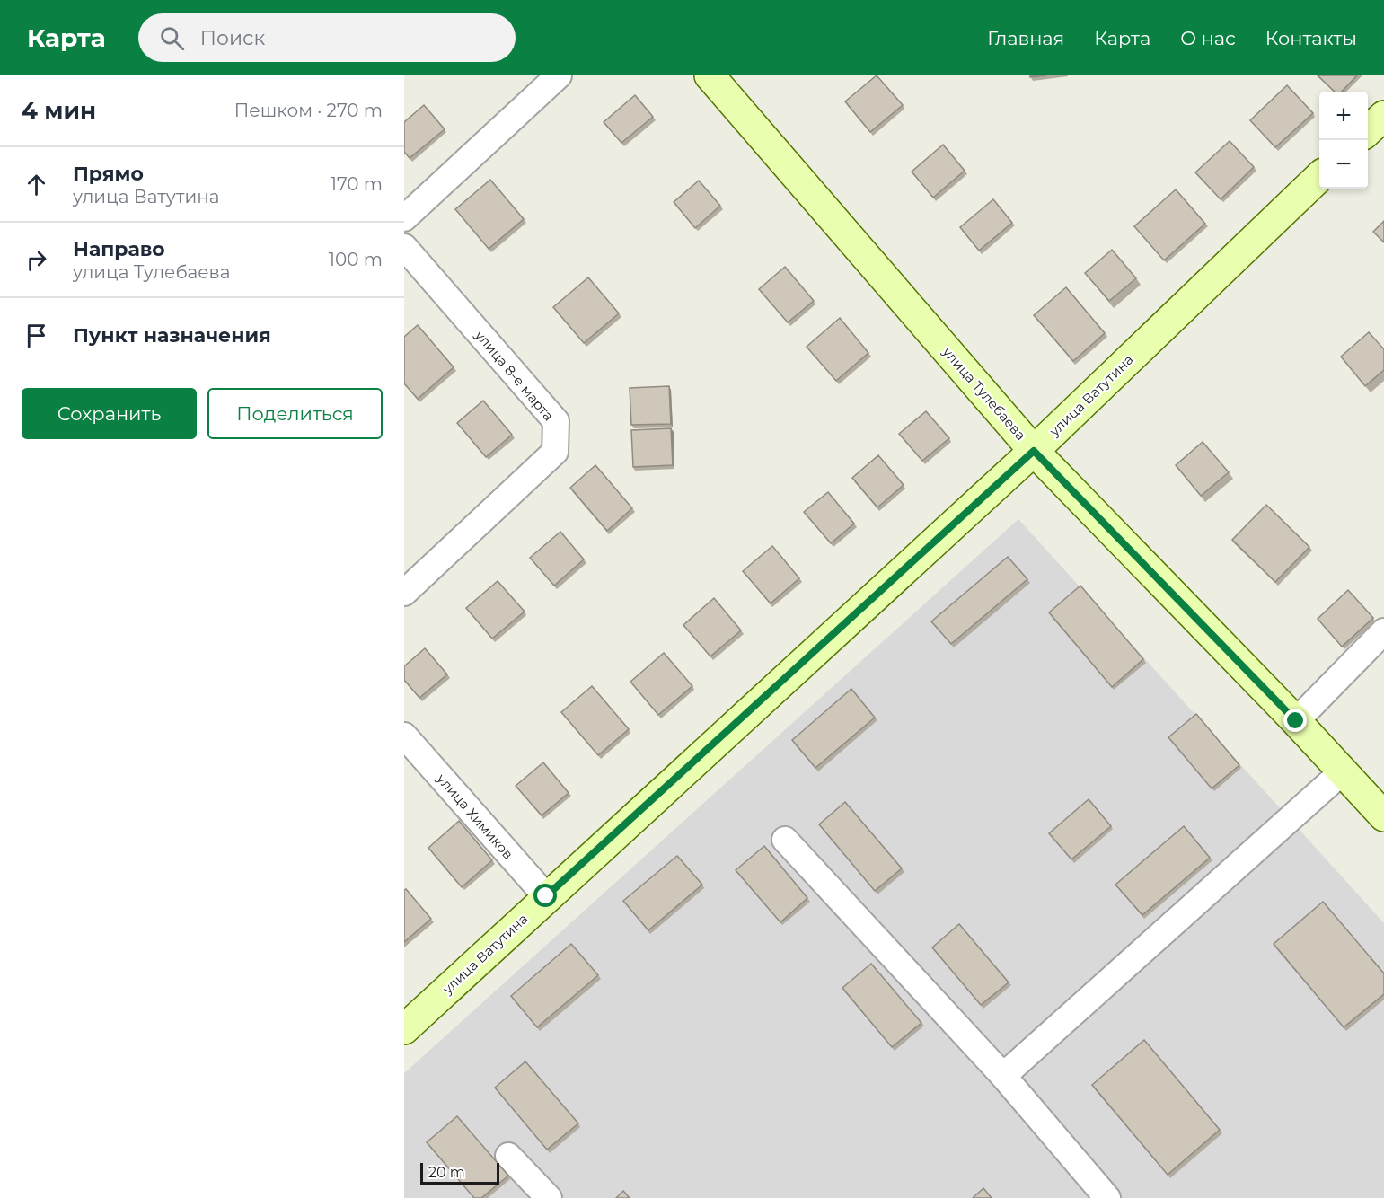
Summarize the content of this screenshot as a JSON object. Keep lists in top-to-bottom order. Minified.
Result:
{"streets":{"street":["улица 8-е марта","улица Тулебаева","улица Ватутина","улица Химиков"]},"crossings":[["улица Тулебаева","улица Ватутина"],["улица Ватутина","улица Химиков"]],"scale_bar":"20 m","page":{"header":"Карта","search":"Поиск","nav":["Главная","Карта","О нас","Контакты"],"heading":["4 мин","Пешком · 270 m"],"map_buttons":["+","−"],"list":[["Прямо","улица Ватутина","170 m"],["Направо","улица Тулебаева","100 m"],"Пункт назначения"],"buttons":["Сохранить","Поделиться"],"scale":"20 m"}}
